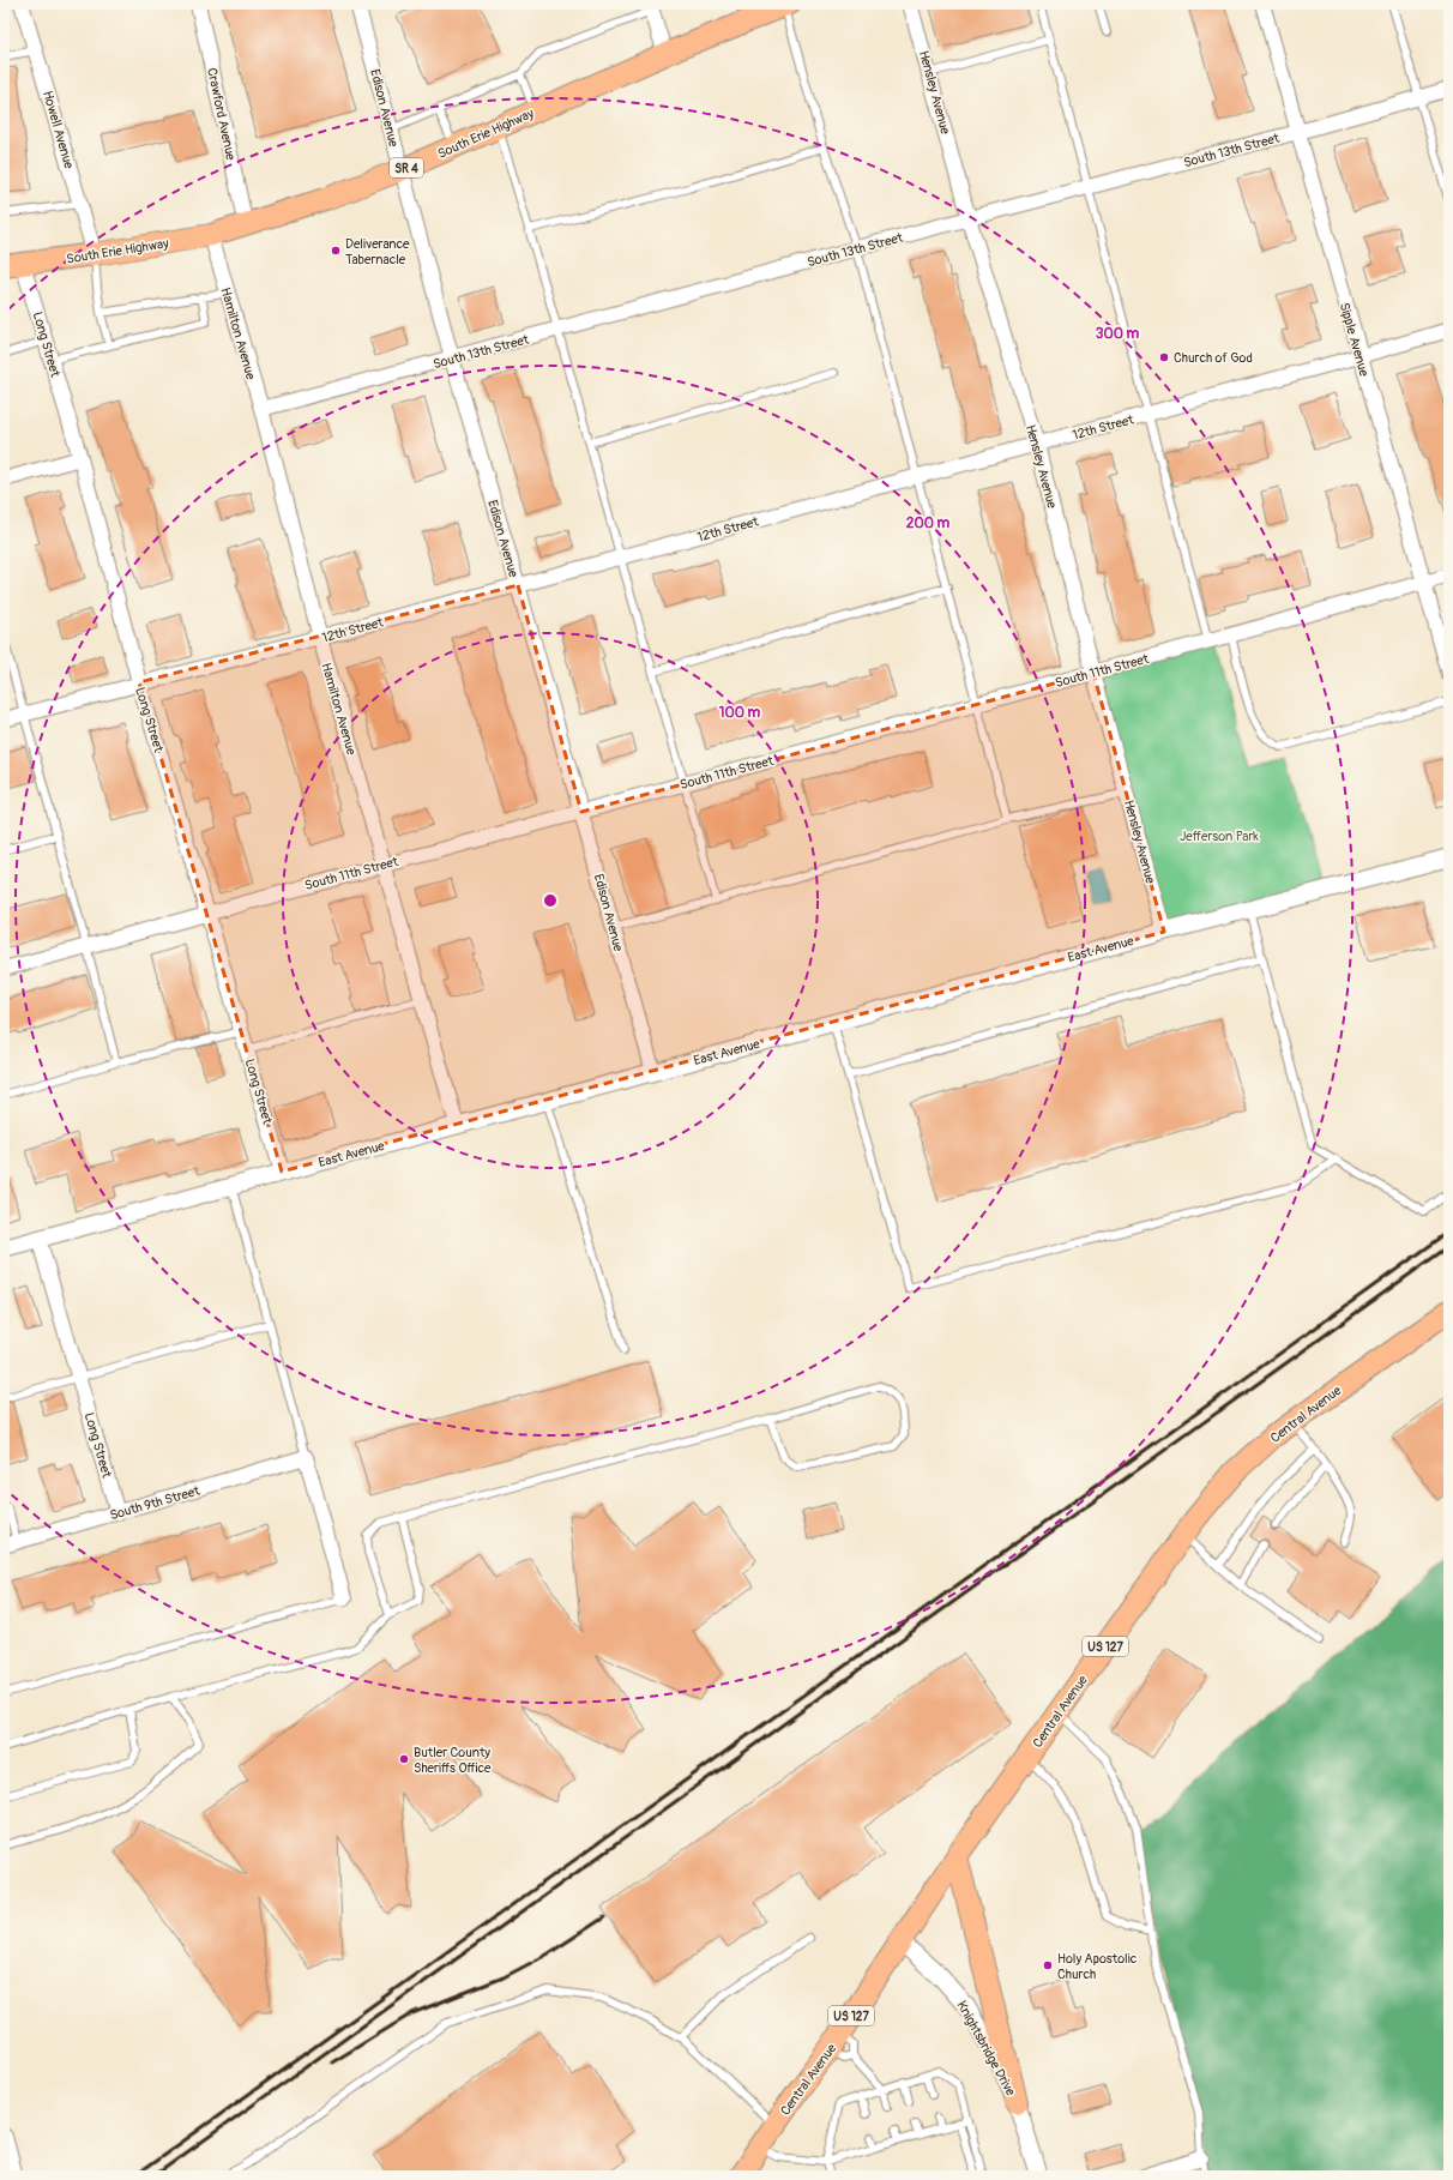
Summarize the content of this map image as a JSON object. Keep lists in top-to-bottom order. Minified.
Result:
{"streets":{"main road":["South Erie Highway","SR 4","Central Avenue","US 127"],"street":["Hensley Avenue","Edison Avenue","Crawford Avenue","Howell Avenue","South 13th Street","Hamilton Avenue","Sipple Avenue","Long Street","12th Street","South 11th Street","East Avenue","South 9th Street","Knightsbridge Drive"]},"crossings":[["Hensley Avenue","South 13th Street"],["Hensley Avenue","12th Street"],["Hensley Avenue","South 11th Street"],["Hensley Avenue","East Avenue"],["Edison Avenue","South Erie Highway"],["Edison Avenue","South 13th Street"],["Edison Avenue","12th Street"],["Edison Avenue","South 11th Street"],["Edison Avenue","East Avenue"],["Crawford Avenue","South Erie Highway"],["Howell Avenue","South Erie Highway"],["South Erie Highway","Hamilton Avenue"],["South Erie Highway","Long Street"],["South 13th Street","Hamilton Avenue"],["South 13th Street","Sipple Avenue"],["Hamilton Avenue","12th Street"],["Hamilton Avenue","South 11th Street"],["Hamilton Avenue","East Avenue"],["Sipple Avenue","12th Street"],["Sipple Avenue","South 11th Street"],["Long Street","12th Street"],["Long Street","South 11th Street"],["Long Street","East Avenue"],["Long Street","South 9th Street"],["Central Avenue","Knightsbridge Drive"]],"parks":["Jefferson Park"],"places":["Deliverance Tabernacle","Church of God","Butler County Sheriffs Office","Holy Apostolic Church"],"rings":["300 m","200 m","100 m"]}
